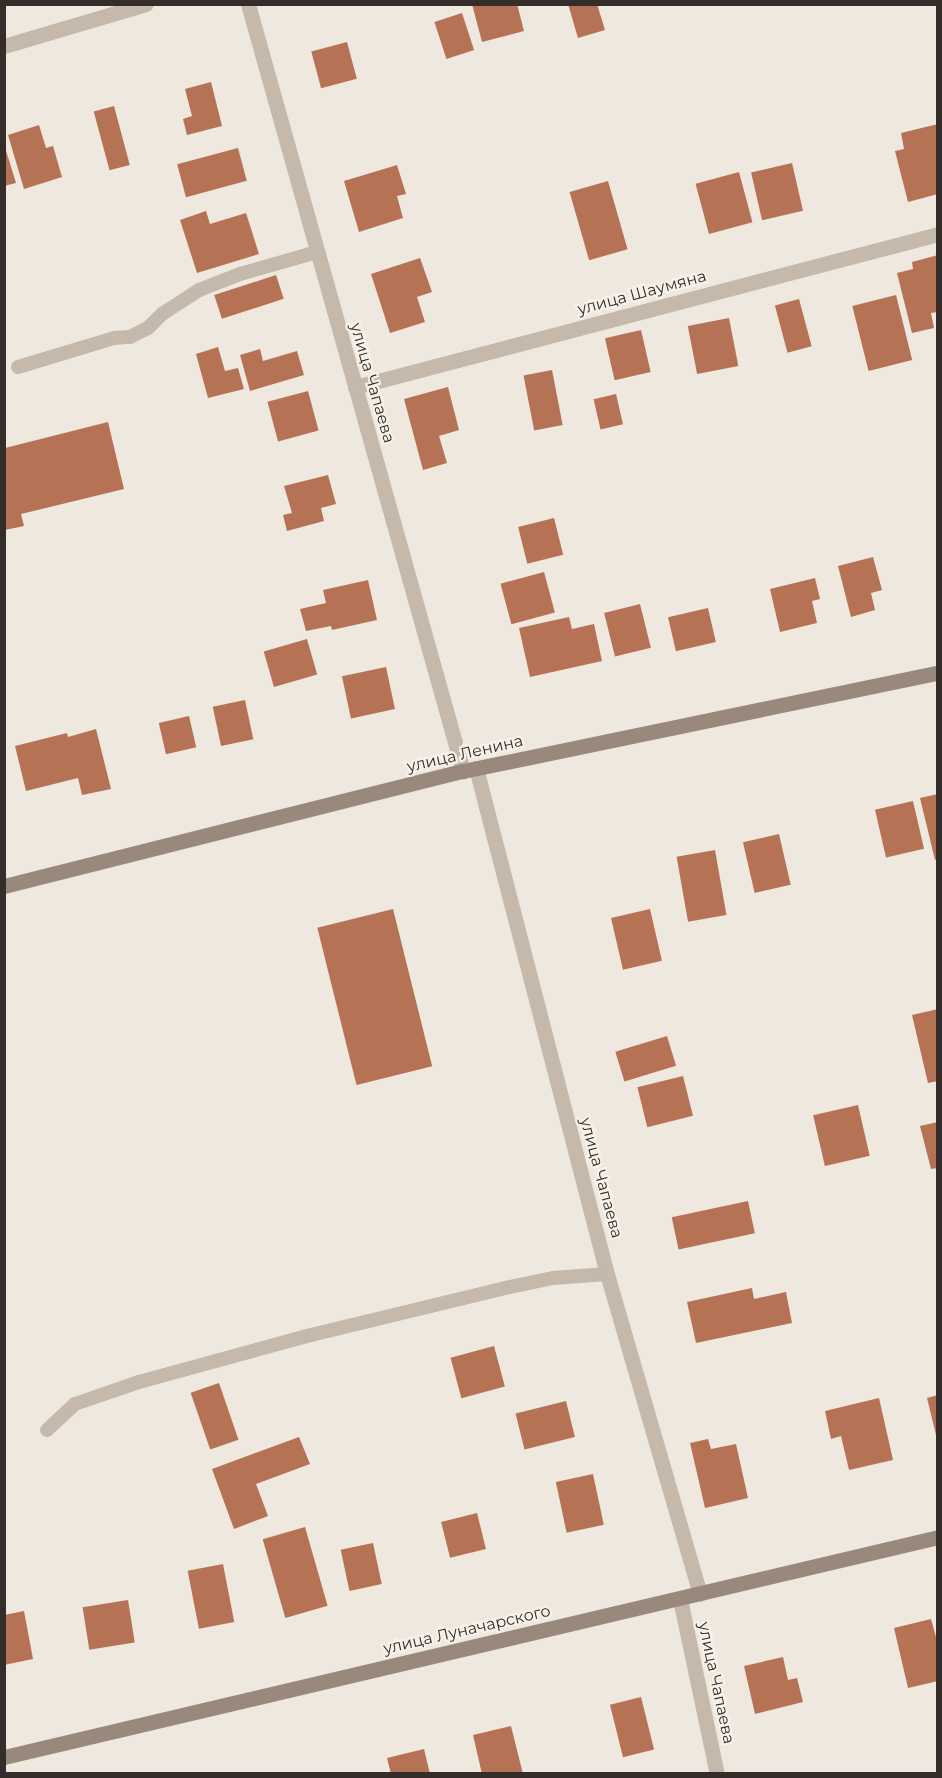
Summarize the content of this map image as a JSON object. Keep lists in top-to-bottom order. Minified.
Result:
{"streets":{"main road":["улица Ленина","улица Луначарского"],"street":["улица Шаумяна","улица Чапаева"]},"crossings":[["улица Шаумяна","улица Чапаева"],["улица Чапаева","улица Ленина"],["улица Чапаева","улица Луначарского"]]}
